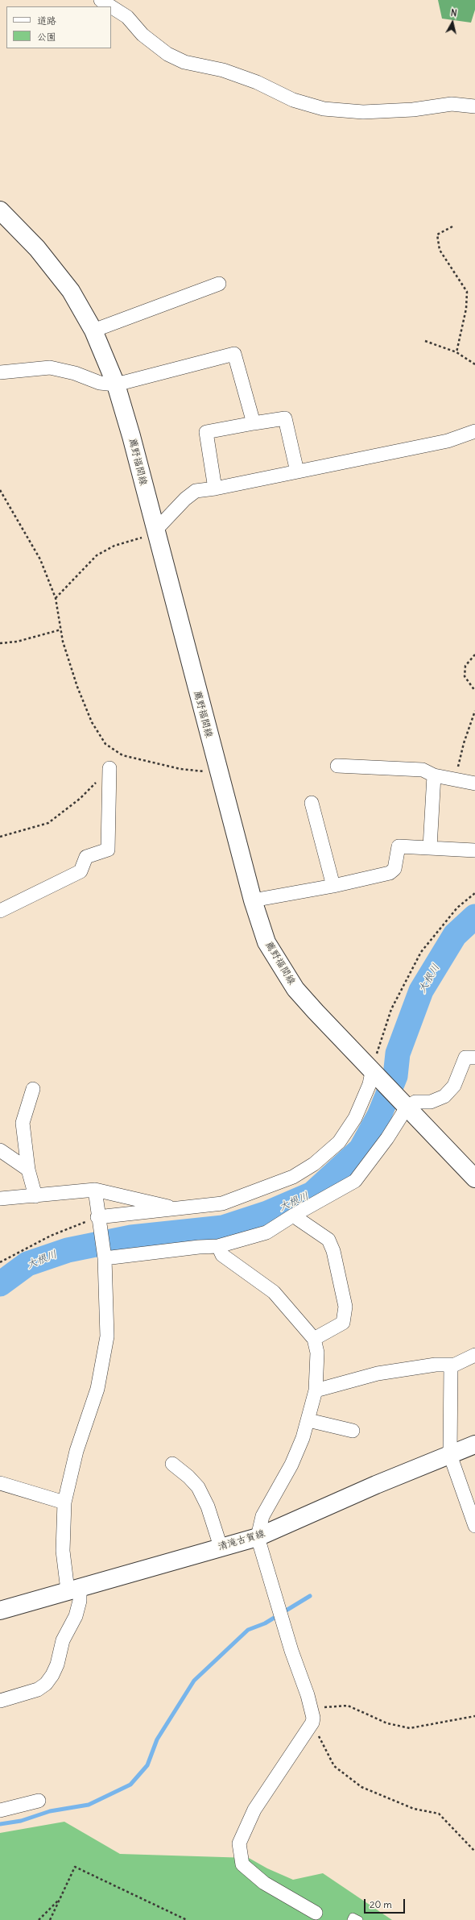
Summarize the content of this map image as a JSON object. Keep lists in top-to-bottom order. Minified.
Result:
{"streets":{"main road":["薦野福間線","清滝古賀線"]},"water":["大根川"],"legend":["道路","公園"],"scale_bar":"20 m","north":"top"}
